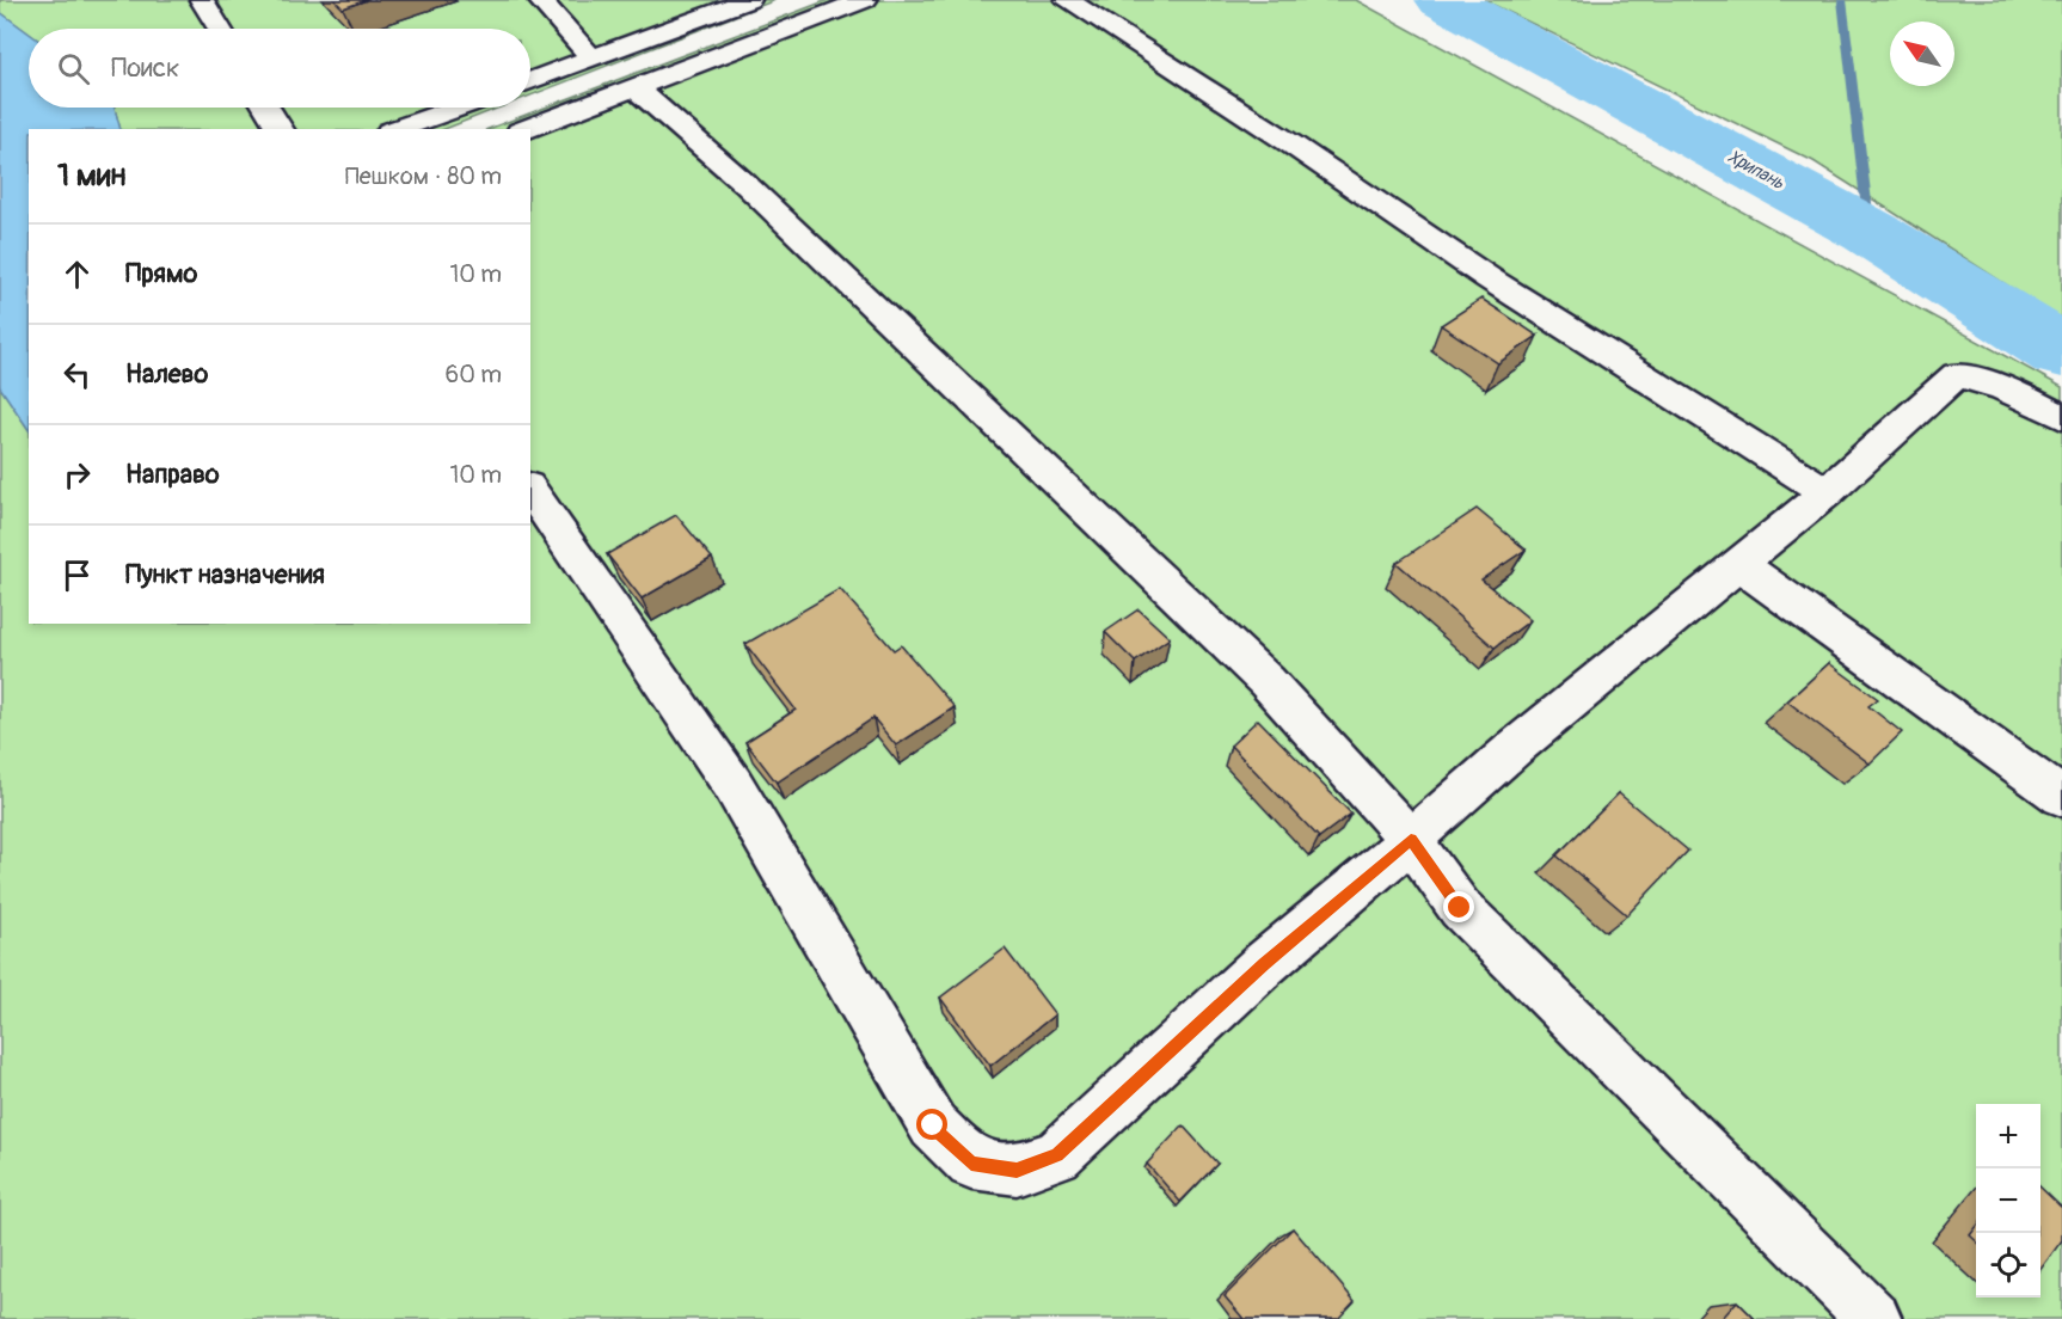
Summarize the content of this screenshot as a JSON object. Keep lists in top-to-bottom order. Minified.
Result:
{"water":["Хрипань"],"north":"top left","page":{"search":"Поиск","heading":["1 мин","Пешком · 80 m"],"list":[["Прямо","10 m"],["Налево","60 m"],["Направо","10 m"],"Пункт назначения"],"map_buttons":["+","−"]}}
